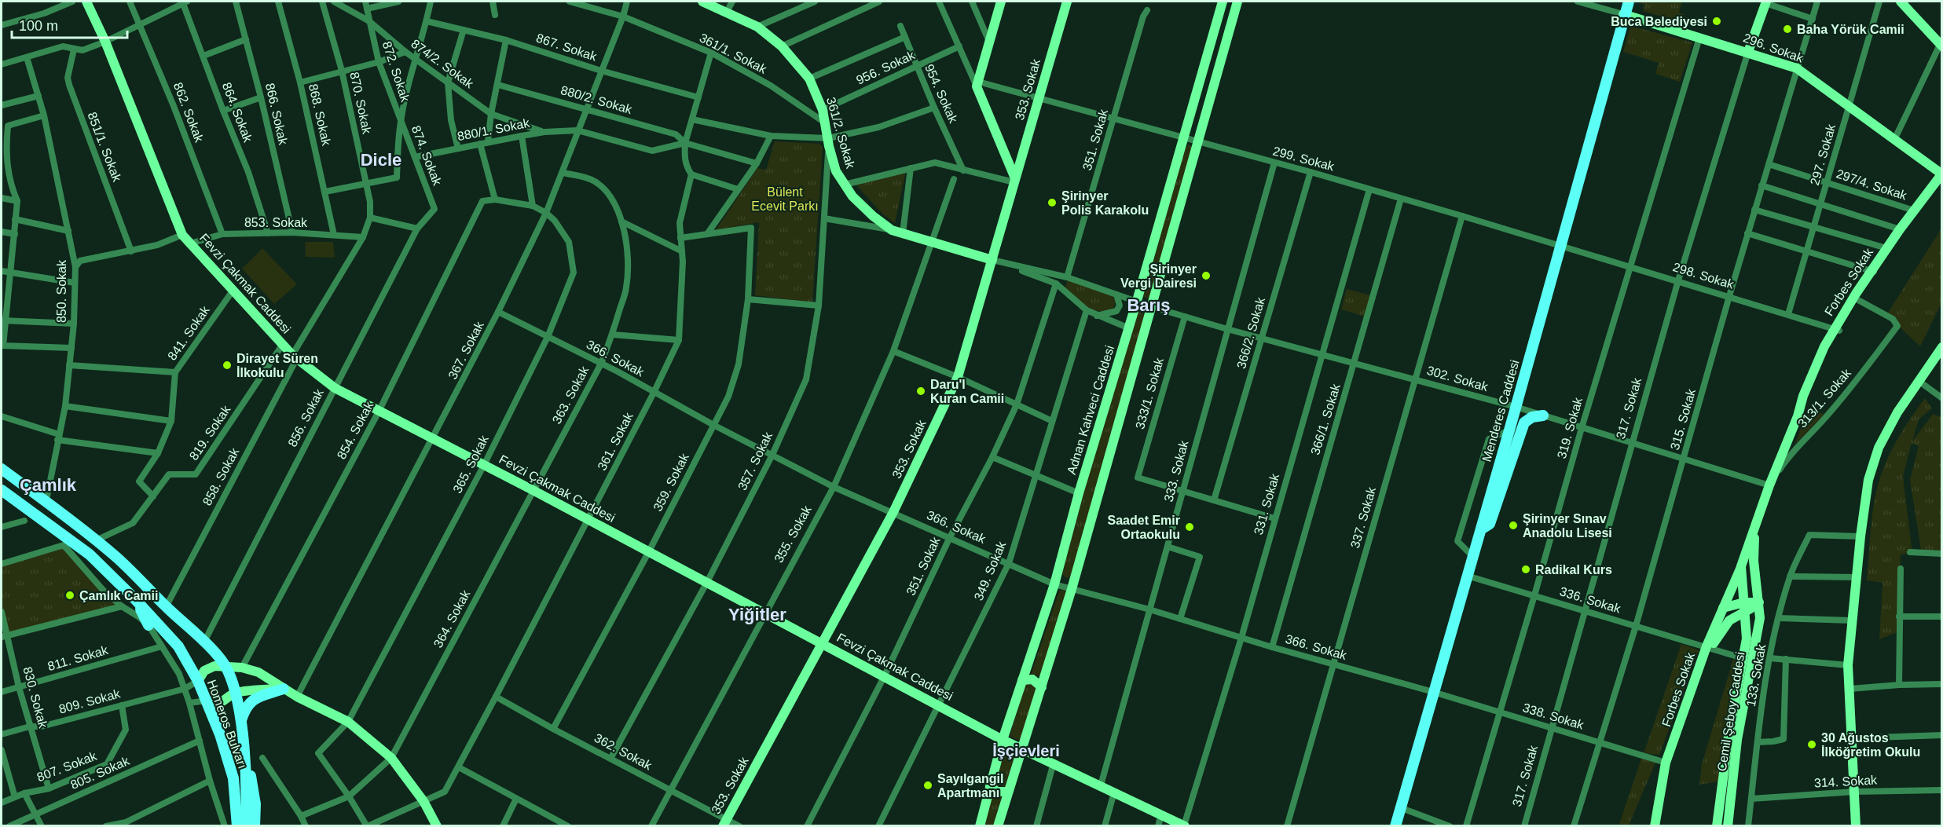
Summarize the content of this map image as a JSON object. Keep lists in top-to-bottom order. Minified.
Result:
{"streets":{"main road":["296. Sokak","353. Sokak","361/2. Sokak","Forbes Sokak","Fevzi Çakmak Caddesi","317. Sokak","Adnan Kahveci Caddesi","Menderes Caddesi","Cemil Şeboy Caddesi","Homeros Bulvarı"],"street":["867. Sokak","361/1. Sokak","874/2. Sokak","956. Sokak","872. Sokak","954. Sokak","880/2. Sokak","870. Sokak","862. Sokak","864. Sokak","866. Sokak","868. Sokak","880/1. Sokak","351. Sokak","851/1. Sokak","297. Sokak","874. Sokak","299. Sokak","297/4. Sokak","853. Sokak","298. Sokak","850. Sokak","841. Sokak","366/2. Sokak","367. Sokak","366. Sokak","302. Sokak","333/1. Sokak","363. Sokak","313/1. Sokak","856. Sokak","366/1. Sokak","315. Sokak","319. Sokak","854. Sokak","819. Sokak","361. Sokak","357. Sokak","365. Sokak","333. Sokak","858. Sokak","359. Sokak","331. Sokak","337. Sokak","355. Sokak","349. Sokak","336. Sokak","364. Sokak","811. Sokak","133. Sokak","830. Sokak","809. Sokak","338. Sokak","362. Sokak","807. Sokak","805. Sokak","314. Sokak"]},"crossings":[["867. Sokak","874. Sokak"],["867. Sokak","367. Sokak"],["296. Sokak","297. Sokak"],["296. Sokak","Forbes Sokak"],["296. Sokak","317. Sokak"],["296. Sokak","Menderes Caddesi"],["296. Sokak","315. Sokak"],["296. Sokak","319. Sokak"],["361/1. Sokak","361/2. Sokak"],["361/1. Sokak","367. Sokak"],["874/2. Sokak","872. Sokak"],["874/2. Sokak","880/1. Sokak"],["874/2. Sokak","874. Sokak"],["956. Sokak","954. Sokak"],["956. Sokak","361/2. Sokak"],["872. Sokak","870. Sokak"],["872. Sokak","874. Sokak"],["353. Sokak","361/2. Sokak"],["353. Sokak","299. Sokak"],["353. Sokak","Fevzi Çakmak Caddesi"],["353. Sokak","366. Sokak"],["353. Sokak","302. Sokak"],["353. Sokak","362. Sokak"],["880/2. Sokak","880/1. Sokak"],["880/2. Sokak","367. Sokak"],["870. Sokak","853. Sokak"],["870. Sokak","858. Sokak"],["862. Sokak","853. Sokak"],["864. Sokak","853. Sokak"],["866. Sokak","853. Sokak"],["868. Sokak","853. Sokak"],["880/1. Sokak","874. Sokak"],["880/1. Sokak","367. Sokak"],["361/2. Sokak","302. Sokak"],["361/2. Sokak","357. Sokak"],["361/2. Sokak","355. Sokak"],["351. Sokak","299. Sokak"],["351. Sokak","Fevzi Çakmak Caddesi"],["351. Sokak","366. Sokak"],["351. Sokak","302. Sokak"],["297. Sokak","297/4. Sokak"],["297. Sokak","298. Sokak"],["874. Sokak","856. Sokak"],["299. Sokak","298. Sokak"],["299. Sokak","366/2. Sokak"],["299. Sokak","Adnan Kahveci Caddesi"],["299. Sokak","Menderes Caddesi"],["299. Sokak","366/1. Sokak"],["299. Sokak","333. Sokak"],["299. Sokak","331. Sokak"],["299. Sokak","337. Sokak"],["297/4. Sokak","Forbes Sokak"],["297/4. Sokak","315. Sokak"],["853. Sokak","Fevzi Çakmak Caddesi"],["853. Sokak","858. Sokak"],["298. Sokak","Forbes Sokak"],["298. Sokak","317. Sokak"],["298. Sokak","Menderes Caddesi"],["298. Sokak","315. Sokak"],["298. Sokak","319. Sokak"],["Forbes Sokak","302. Sokak"],["Forbes Sokak","313/1. Sokak"],["Forbes Sokak","336. Sokak"],["Forbes Sokak","Cemil Şeboy Caddesi"],["Forbes Sokak","338. Sokak"],["Fevzi Çakmak Caddesi","841. Sokak"],["Fevzi Çakmak Caddesi","367. Sokak"],["Fevzi Çakmak Caddesi","363. Sokak"],["Fevzi Çakmak Caddesi","Adnan Kahveci Caddesi"],["Fevzi Çakmak Caddesi","856. Sokak"],["Fevzi Çakmak Caddesi","854. Sokak"],["Fevzi Çakmak Caddesi","819. Sokak"],["Fevzi Çakmak Caddesi","361. Sokak"],["Fevzi Çakmak Caddesi","357. Sokak"],["Fevzi Çakmak Caddesi","365. Sokak"],["Fevzi Çakmak Caddesi","333. Sokak"],["Fevzi Çakmak Caddesi","858. Sokak"],["Fevzi Çakmak Caddesi","359. Sokak"],["Fevzi Çakmak Caddesi","331. Sokak"],["Fevzi Çakmak Caddesi","355. Sokak"],["Fevzi Çakmak Caddesi","349. Sokak"],["Fevzi Çakmak Caddesi","364. Sokak"],["850. Sokak","841. Sokak"],["366/2. Sokak","302. Sokak"],["367. Sokak","366. Sokak"],["367. Sokak","363. Sokak"],["367. Sokak","365. Sokak"],["366. Sokak","363. Sokak"],["366. Sokak","Adnan Kahveci Caddesi"],["366. Sokak","Menderes Caddesi"],["366. Sokak","366/1. Sokak"],["366. Sokak","361. Sokak"],["366. Sokak","357. Sokak"],["366. Sokak","365. Sokak"],["366. Sokak","333. Sokak"],["366. Sokak","359. Sokak"],["366. Sokak","331. Sokak"],["366. Sokak","337. Sokak"],["366. Sokak","355. Sokak"],["366. Sokak","349. Sokak"],["366. Sokak","338. Sokak"],["302. Sokak","333/1. Sokak"],["302. Sokak","313/1. Sokak"],["302. Sokak","317. Sokak"],["302. Sokak","Adnan Kahveci Caddesi"],["302. Sokak","Menderes Caddesi"],["302. Sokak","366/1. Sokak"],["302. Sokak","315. Sokak"],["302. Sokak","319. Sokak"],["302. Sokak","333. Sokak"],["302. Sokak","331. Sokak"],["302. Sokak","337. Sokak"],["333/1. Sokak","333. Sokak"],["363. Sokak","364. Sokak"],["317. Sokak","336. Sokak"],["317. Sokak","338. Sokak"],["Menderes Caddesi","336. Sokak"],["Menderes Caddesi","338. Sokak"],["315. Sokak","336. Sokak"],["315. Sokak","338. Sokak"],["319. Sokak","336. Sokak"],["319. Sokak","338. Sokak"],["361. Sokak","362. Sokak"],["357. Sokak","362. Sokak"],["365. Sokak","364. Sokak"],["359. Sokak","362. Sokak"],["355. Sokak","362. Sokak"],["811. Sokak","830. Sokak"],["133. Sokak","314. Sokak"],["830. Sokak","809. Sokak"],["830. Sokak","807. Sokak"],["809. Sokak","Homeros Bulvarı"],["809. Sokak","807. Sokak"]],"districts":["Dicle","Barış","Çamlık","Yiğitler","İşçievleri"],"parks":["Bülent Ecevit Parkı"],"places":["Buca Belediyesi","Baha Yörük Camii","Şirinyer Polis Karakolu","Şirinyer Vergi Dairesi","Dirayet Süren İlkokulu","Daru'l Kuran Camii","Şirinyer Sınav Anadolu Lisesi","Saadet Emir Ortaokulu","Radikal Kurs","Çamlık Camii","30 Ağustos İlköğretim Okulu","Sayılgangil Apartmanı"],"scale_bar":"100 m"}
